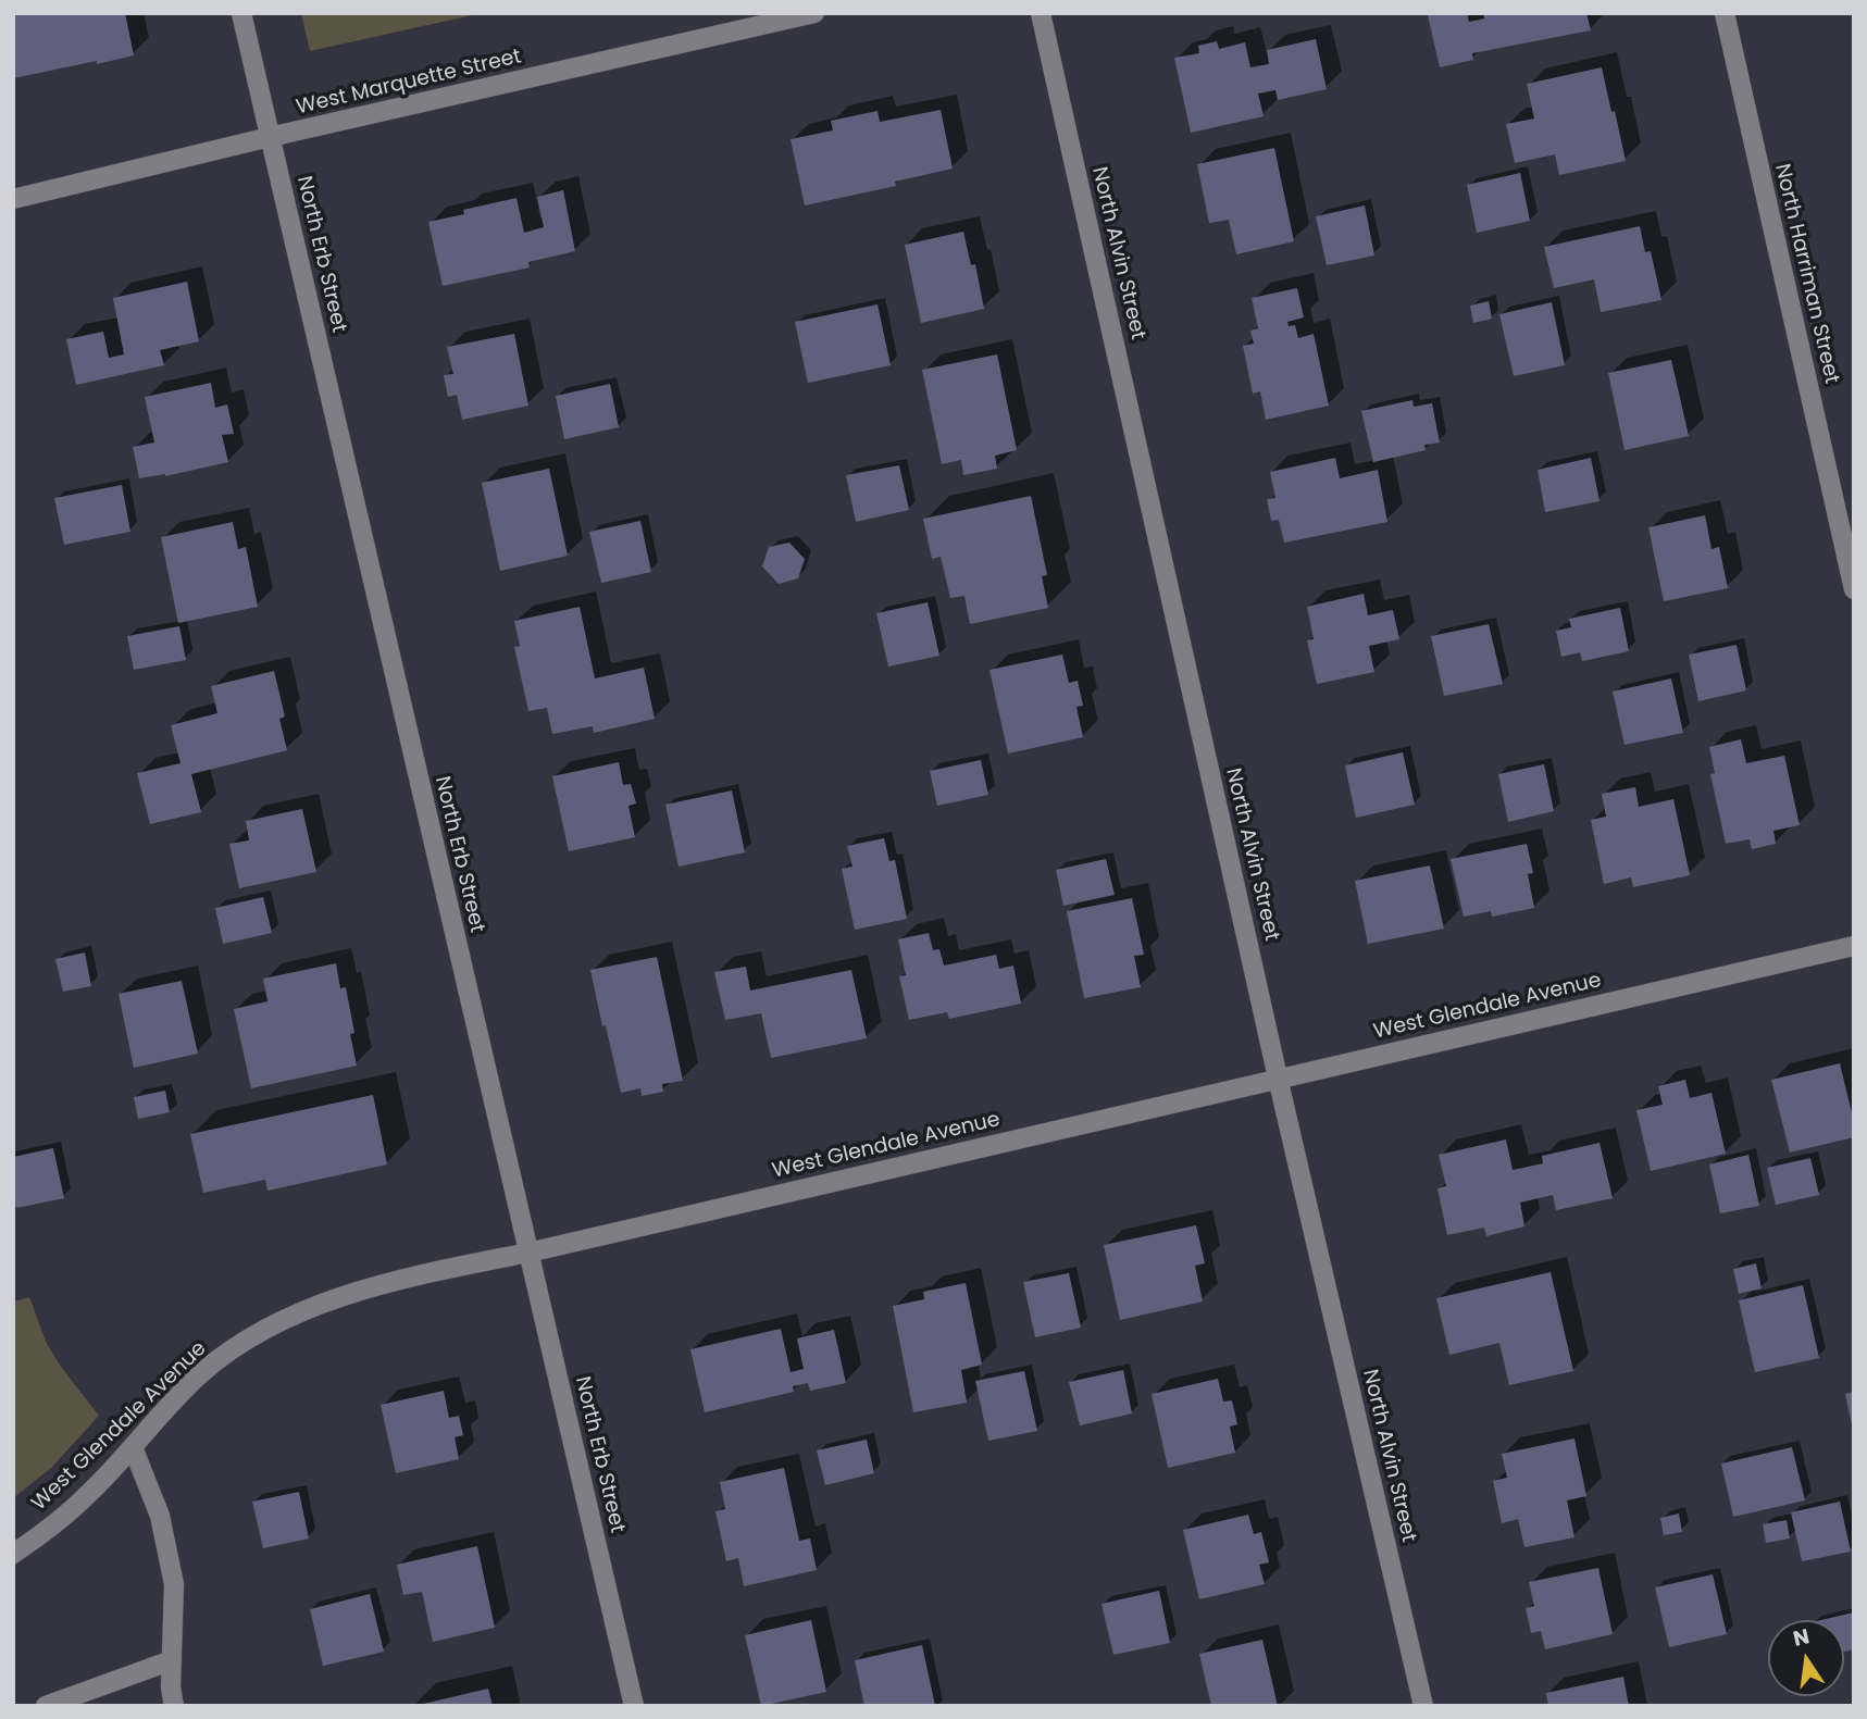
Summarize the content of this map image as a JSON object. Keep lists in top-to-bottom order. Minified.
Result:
{"streets":{"street":["West Marquette Street","North Alvin Street","North Erb Street","North Harriman Street","West Glendale Avenue"]},"crossings":[["West Marquette Street","North Erb Street"],["North Alvin Street","West Glendale Avenue"],["North Erb Street","West Glendale Avenue"]],"north":"top"}
